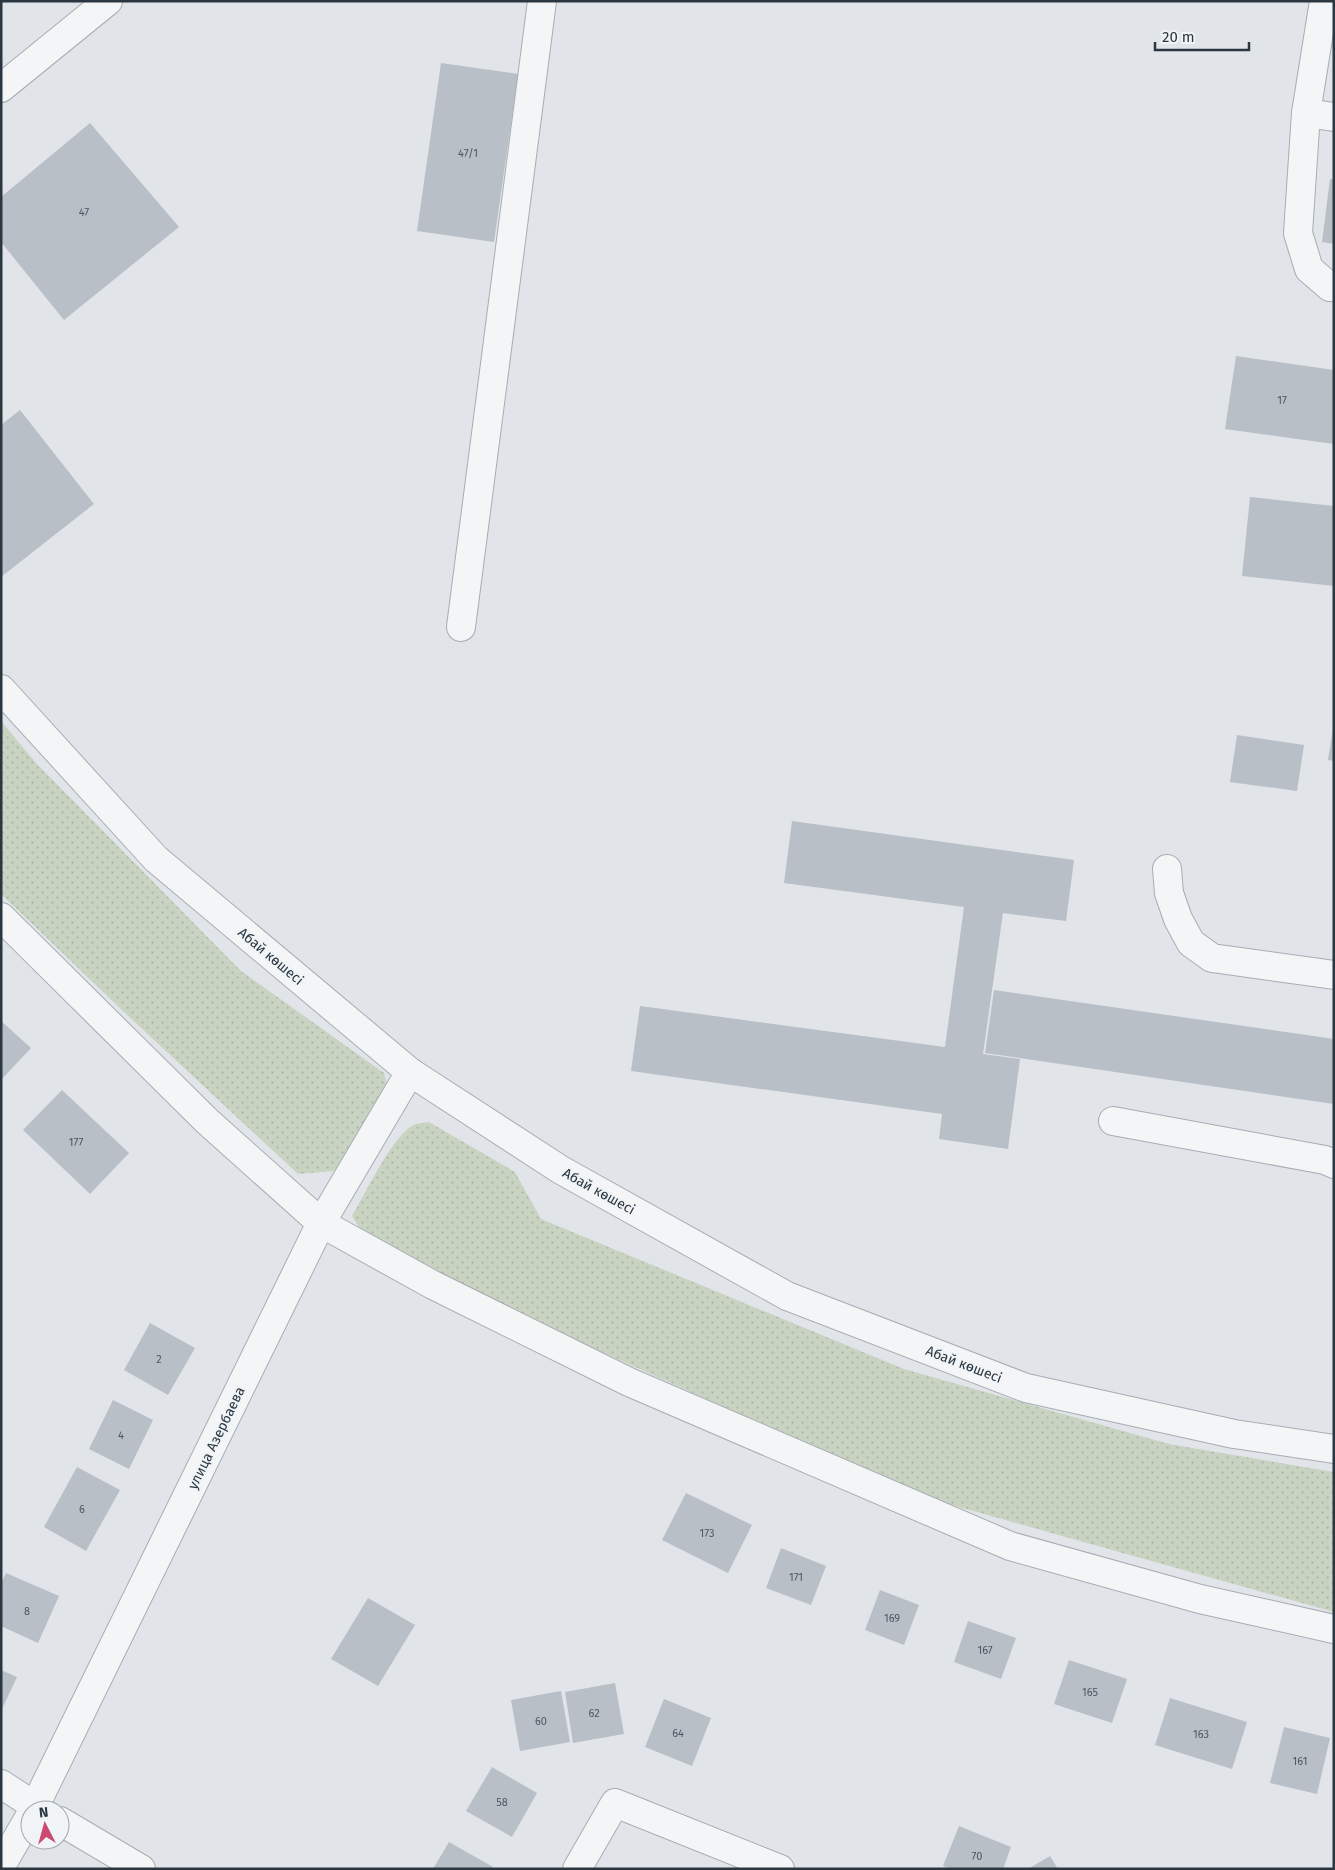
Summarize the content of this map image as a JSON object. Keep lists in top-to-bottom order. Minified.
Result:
{"streets":{"street":["Абай көшесі","улица Азербаева"]},"crossings":[["Абай көшесі","улица Азербаева"]],"house_numbers":["47/1","47","17","177","2","4","6","173","171","8","169","167","165","62","60","64","163","161","58","70"],"scale_bar":"20 m","north":"top"}
